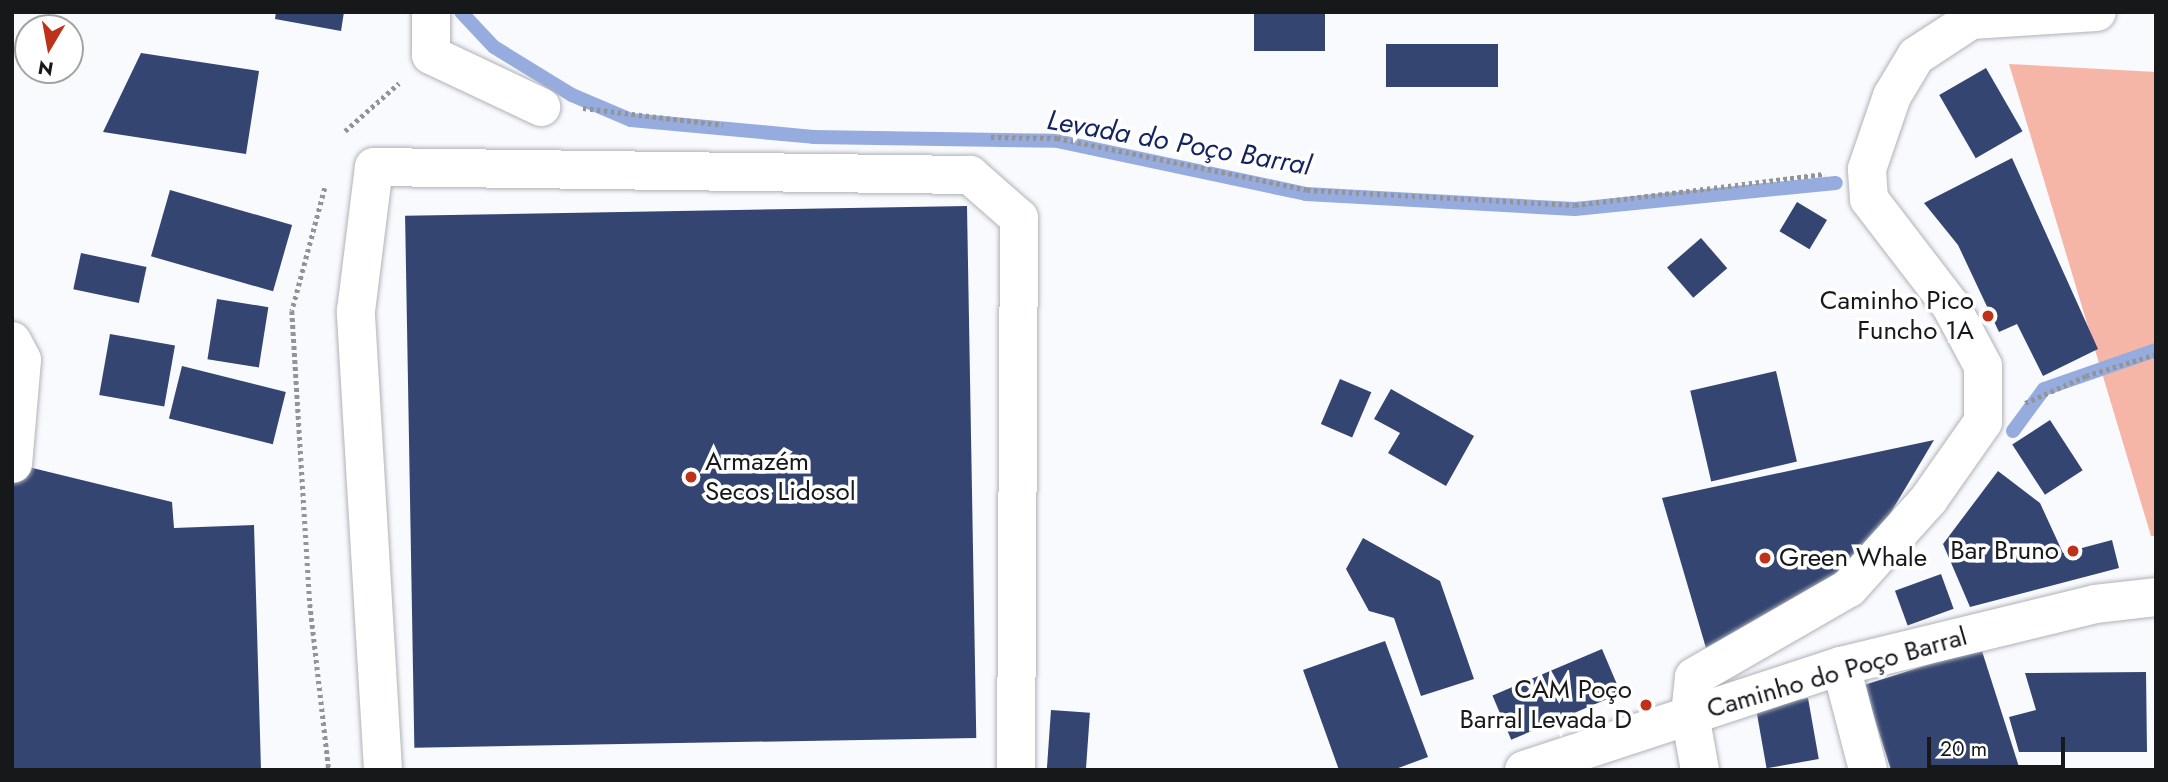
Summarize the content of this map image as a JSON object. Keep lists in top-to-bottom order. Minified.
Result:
{"streets":{"street":["Caminho do Poço Barral"]},"water":["Levada do Poço Barral"],"places":["Caminho Pico Funcho 1A","Armazém Secos Lidosol","Bar Bruno","Green Whale","CAM Poço Barral Levada D"],"scale_bar":"20 m","north":"bottom"}
